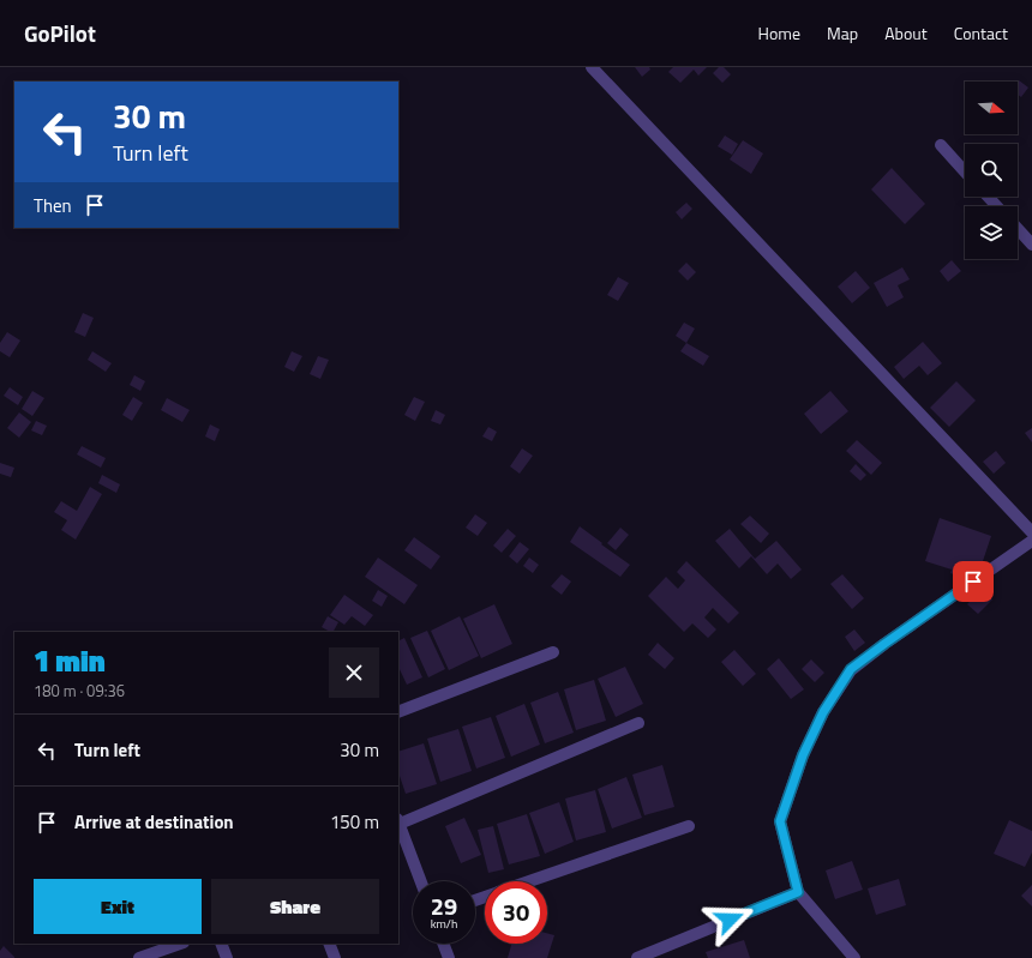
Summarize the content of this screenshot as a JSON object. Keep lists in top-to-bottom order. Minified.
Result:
{"north":"right","page":{"header":"GoPilot","nav":["Home","Map","About","Contact"],"turn":["30 m","Turn left"],"then":"Then","heading":["1 min","180 m · 09:36"],"list":[{"name":"Turn left","value":"30 m"},{"name":"Arrive at destination","value":"150 m"}],"buttons":["Exit","Share"],"speed":"29 km/h","limit":"30"}}
